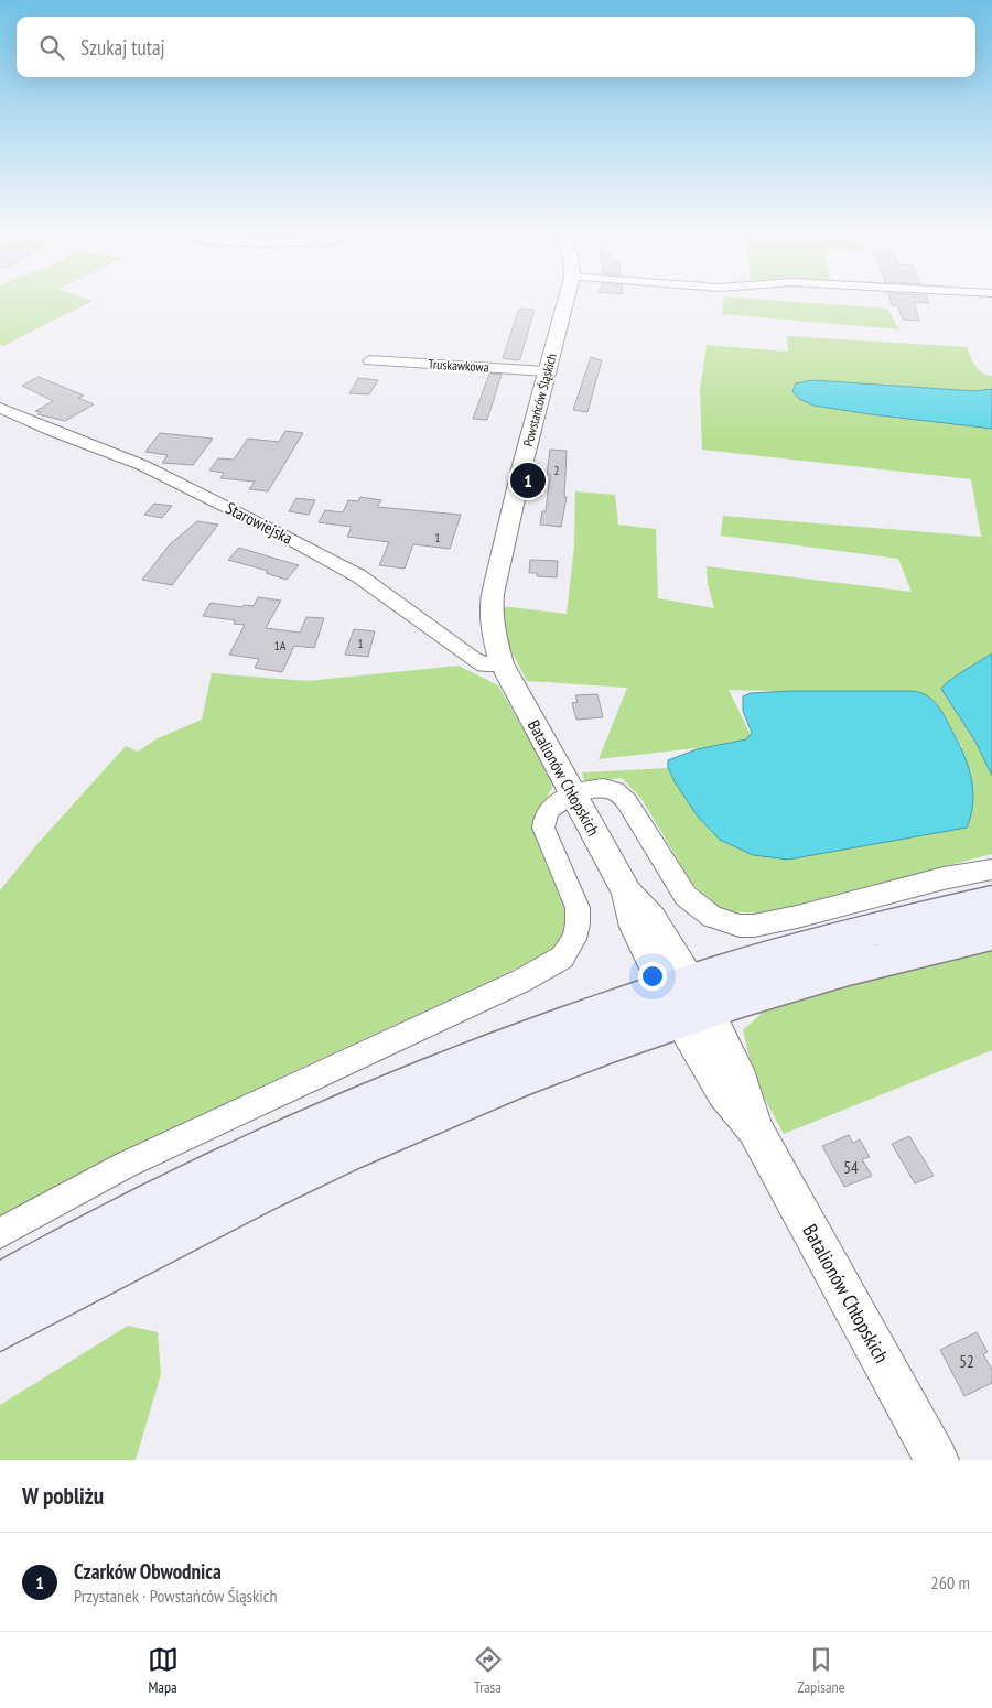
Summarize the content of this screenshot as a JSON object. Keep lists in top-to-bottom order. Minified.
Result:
{"streets":{"street":["Truskawkowa","Powstańców Śląskich","Starowiejska","Batalionów Chłopskich"]},"crossings":[["Truskawkowa","Powstańców Śląskich"],["Powstańców Śląskich","Starowiejska"],["Powstańców Śląskich","Batalionów Chłopskich"],["Starowiejska","Batalionów Chłopskich"]],"house_numbers":["2","1","1","1A","54","52"],"page":{"search":"Szukaj tutaj","pins":"1","heading":"W pobliżu","list":[{"mark":"1","name":"Czarków Obwodnica","note":"Przystanek · Powstańców Śląskich","value":"260 m"}],"nav":["Mapa","Trasa","Zapisane"]}}
